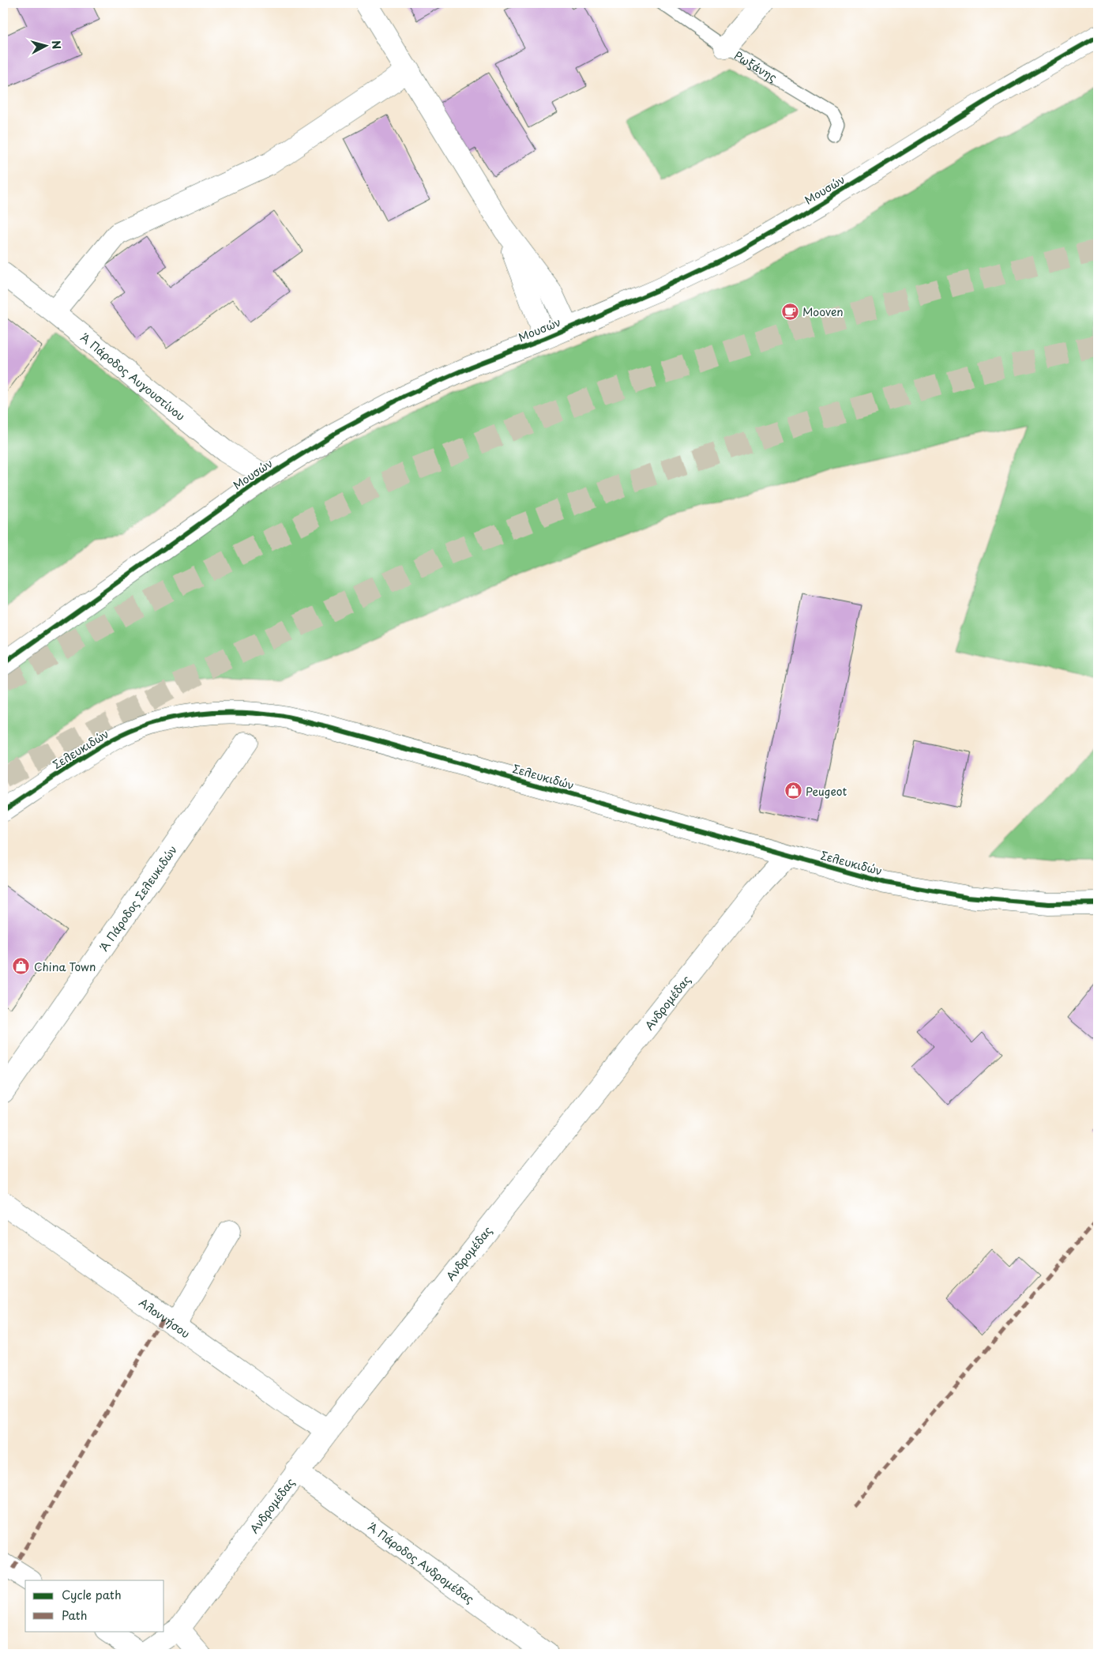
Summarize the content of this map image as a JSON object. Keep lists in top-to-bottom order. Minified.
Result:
{"streets":{"street":["Μουσών","Α΄ Πάροδος Αυγουστίνου","Σελευκιδών","Α΄ Πάροδος Σελευκιδών","Ανδρομέδας","Αλοννήσου","Α΄ Πάροδος Ανδρομέδας"],"lane":["Ρωξάνης"]},"crossings":[["Μουσών","Α΄ Πάροδος Αυγουστίνου"],["Σελευκιδών","Ανδρομέδας"],["Ανδρομέδας","Αλοννήσου"],["Ανδρομέδας","Α΄ Πάροδος Ανδρομέδας"]],"places":{"cafe":["Mooven"],"shop":["Peugeot","China Town"]},"legend":["Cycle path","Path"],"north":"right"}
